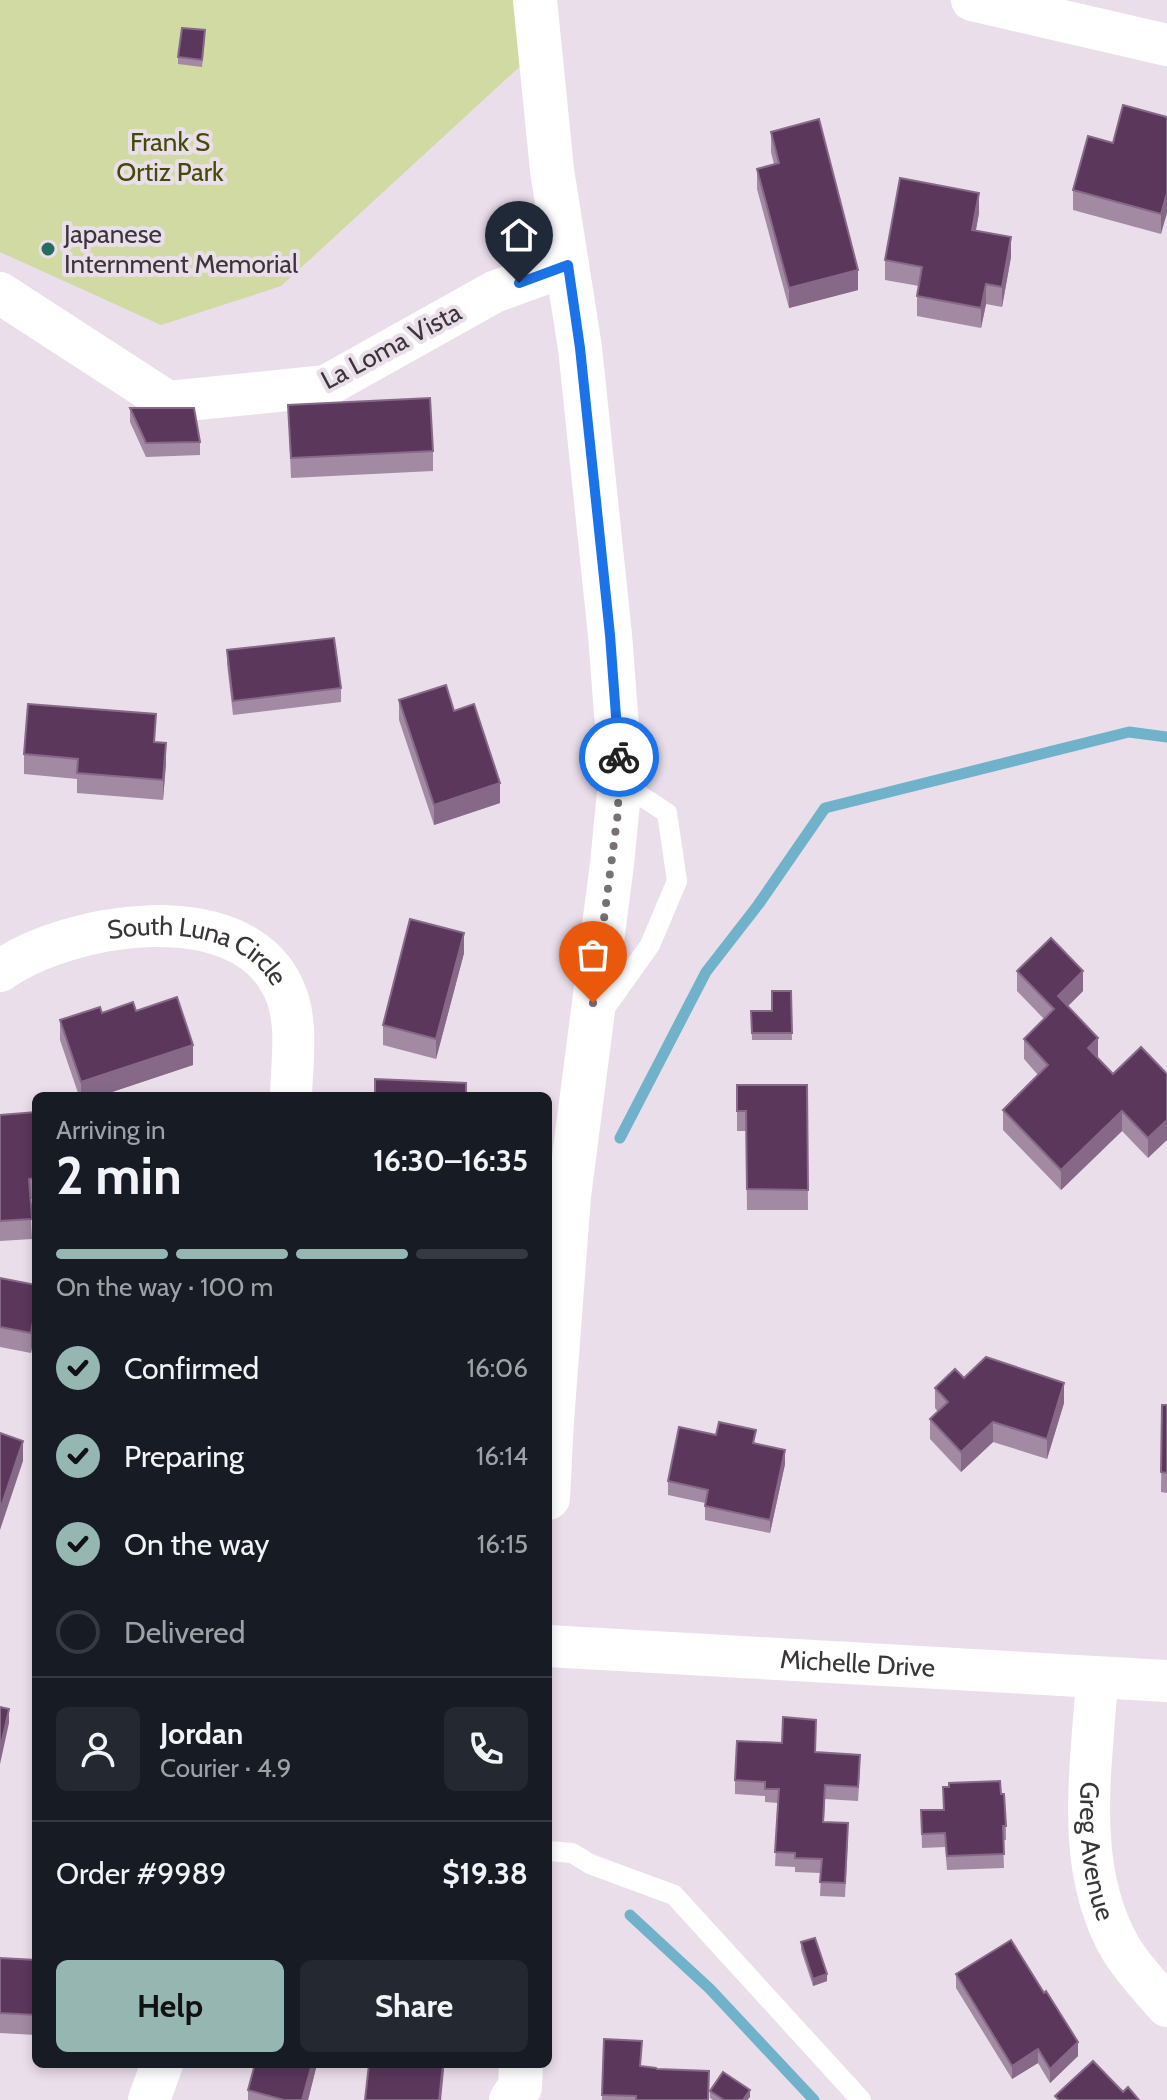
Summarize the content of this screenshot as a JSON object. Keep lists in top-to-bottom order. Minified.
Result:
{"streets":{"street":["La Loma Vista","South Luna Circle","Michelle Drive","Greg Avenue"]},"crossings":[["Michelle Drive","Greg Avenue"]],"parks":["Frank S Ortiz Park"],"places":["Japanese Internment Memorial"],"page":{"heading":["2 min","Arriving in","16:30–16:35"],"panel":["Jordan","Courier · 4.9","Order #9989","$19.38"],"bar":"On the way · 100 m","list":[["Confirmed","16:06"],["Preparing","16:14"],["On the way","16:15"],"Delivered"],"buttons":["Help","Share"]}}
